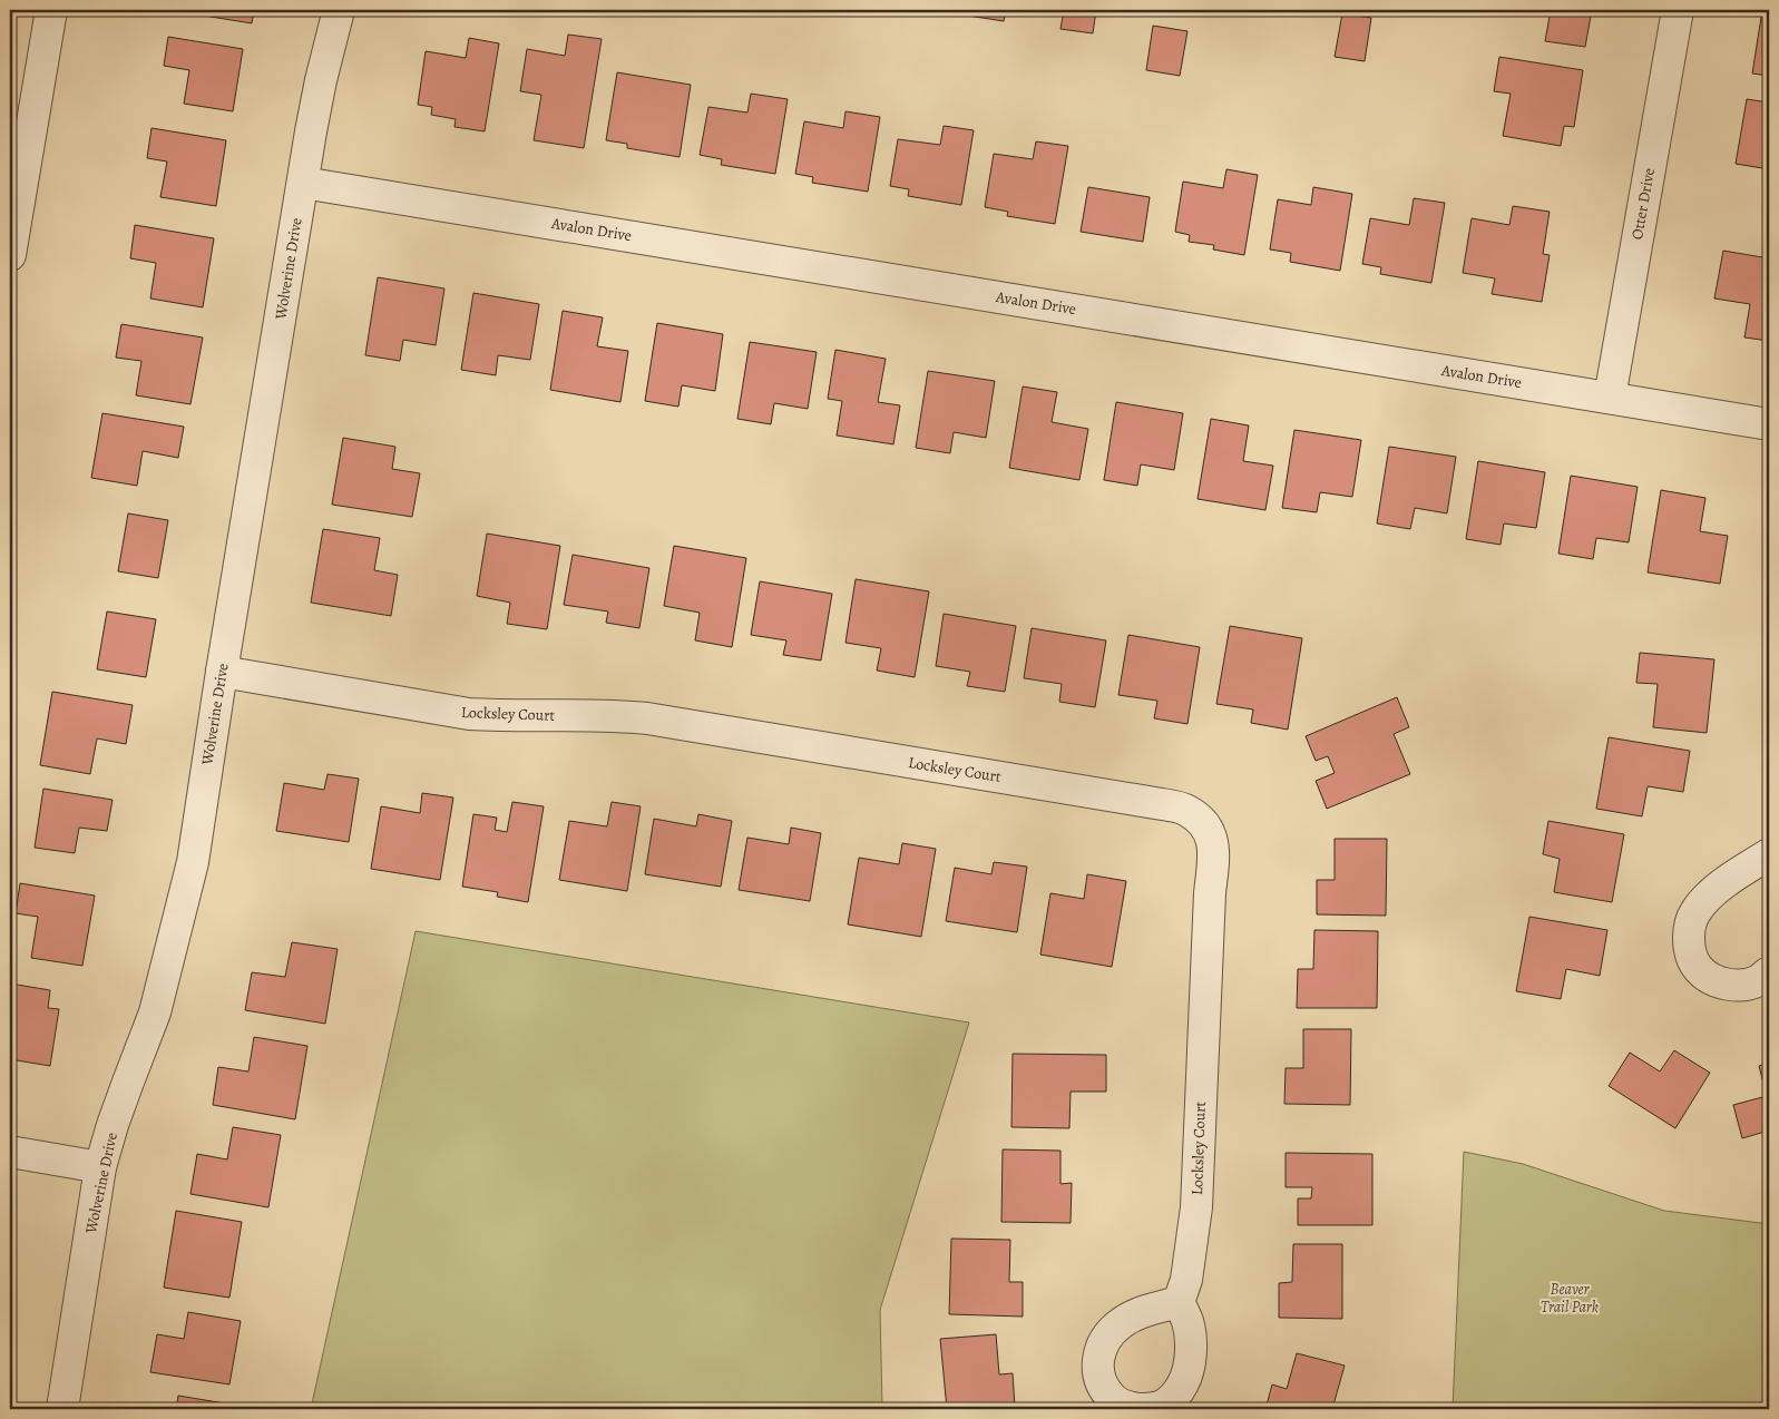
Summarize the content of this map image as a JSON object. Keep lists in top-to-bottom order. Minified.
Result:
{"streets":{"street":["Otter Drive","Avalon Drive","Wolverine Drive","Locksley Court"]},"crossings":[["Otter Drive","Avalon Drive"],["Avalon Drive","Wolverine Drive"],["Wolverine Drive","Locksley Court"]],"parks":["Beaver Trail Park"]}
